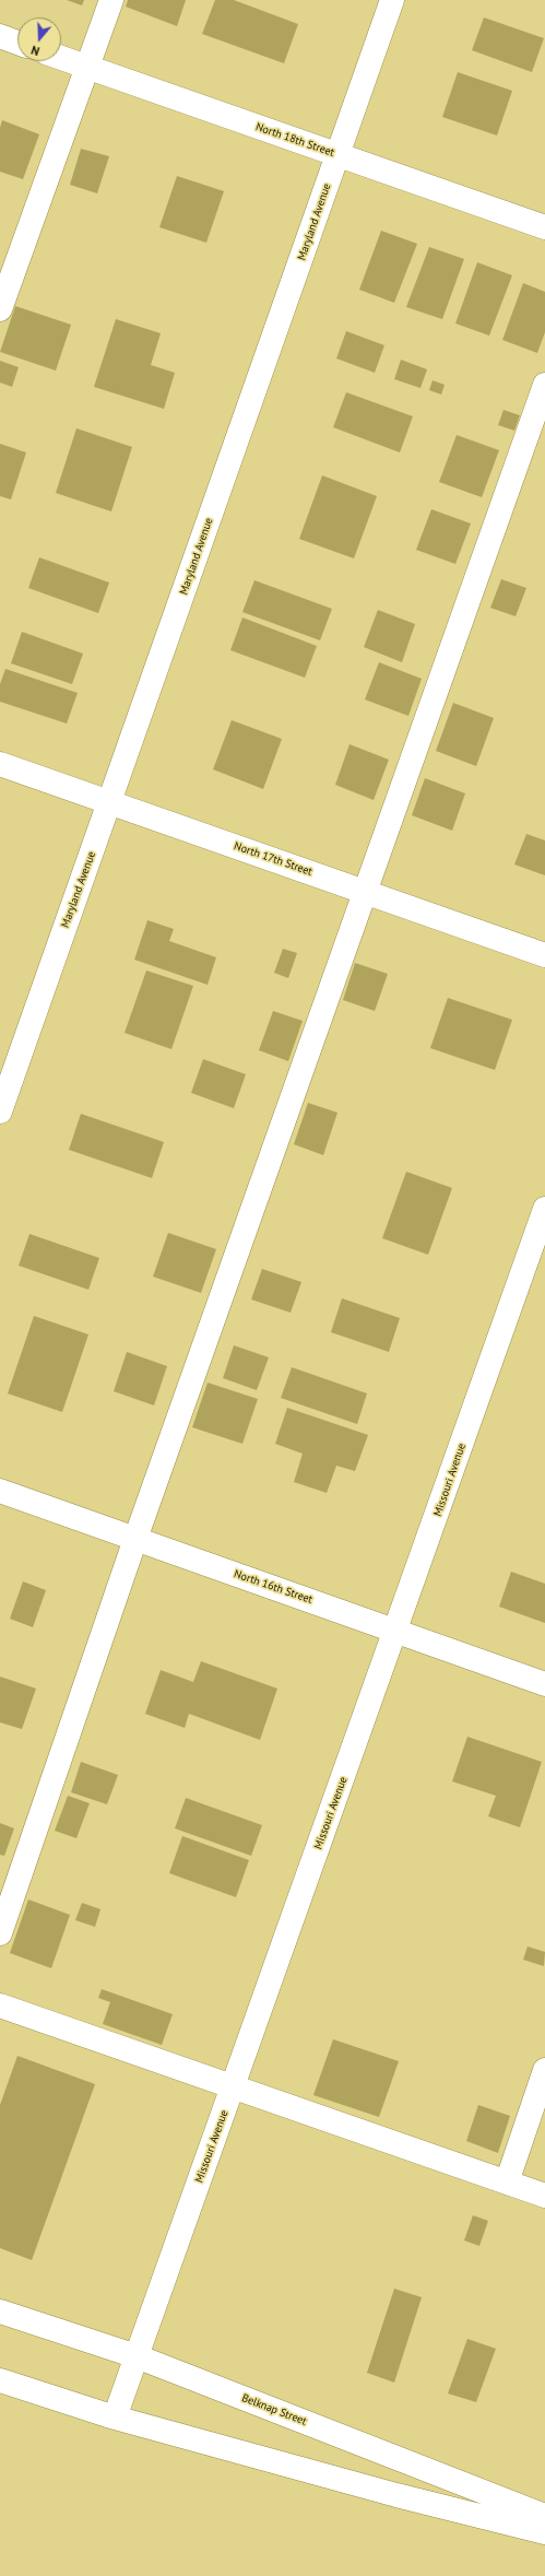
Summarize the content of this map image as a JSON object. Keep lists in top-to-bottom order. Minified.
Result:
{"streets":{"street":["North 18th Street","Maryland Avenue","North 17th Street","Missouri Avenue","North 16th Street","Belknap Street"]},"crossings":[["North 18th Street","Maryland Avenue"],["Maryland Avenue","North 17th Street"],["Missouri Avenue","North 16th Street"],["Missouri Avenue","Belknap Street"]],"north":"bottom"}
